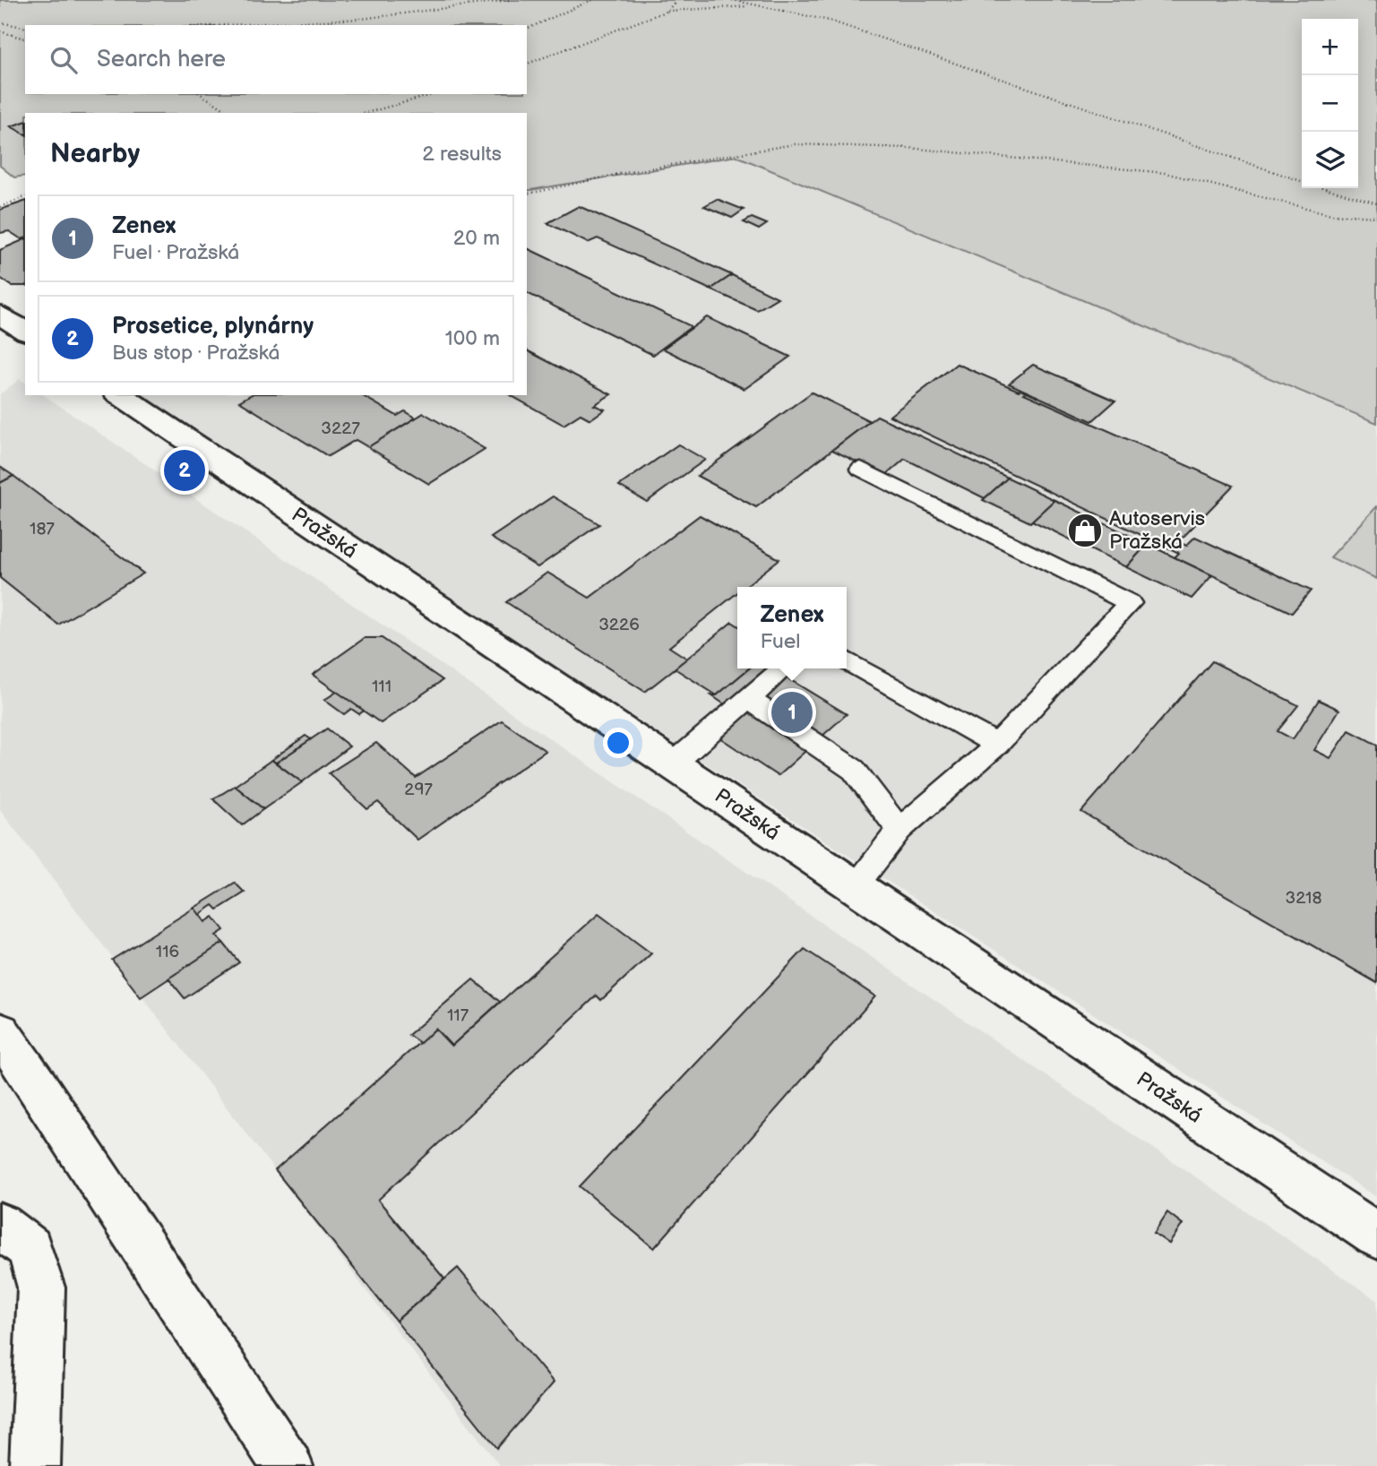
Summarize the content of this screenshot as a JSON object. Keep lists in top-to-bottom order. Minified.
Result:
{"streets":{"street":["Pražská"]},"places":{"shop":["Autoservis Pražská"]},"house_numbers":["3227","187","3226","111","297","3218","116","117"],"page":{"map_buttons":["+","−"],"search":"Search here","heading":["Nearby","2 results"],"list":[{"mark":"1","name":"Zenex","note":"Fuel · Pražská","value":"20 m"},{"mark":"2","name":"Prosetice, plynárny","note":"Bus stop · Pražská","value":"100 m"}],"pins":["2","1"],"popup":["Zenex","Fuel"]}}
